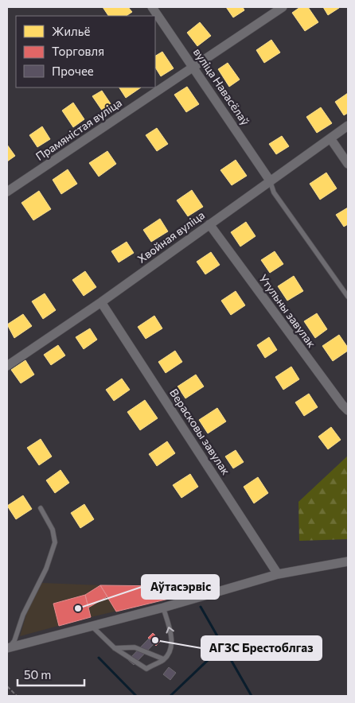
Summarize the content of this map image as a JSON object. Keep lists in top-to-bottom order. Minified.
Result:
{"streets":{"street":["вуліца Навасёлаў","Прамяністая вуліца","Хвойная вуліца","Утульны завулак","Верасковы завулак"]},"crossings":[["вуліца Навасёлаў","Прамяністая вуліца"],["вуліца Навасёлаў","Хвойная вуліца"],["Хвойная вуліца","Утульны завулак"],["Хвойная вуліца","Верасковы завулак"]],"places":["Аўтасэрвіс","АГЗС Брестоблгаз"],"legend":["Жильё","Торговля","Прочее"],"scale_bar":"50 m"}
